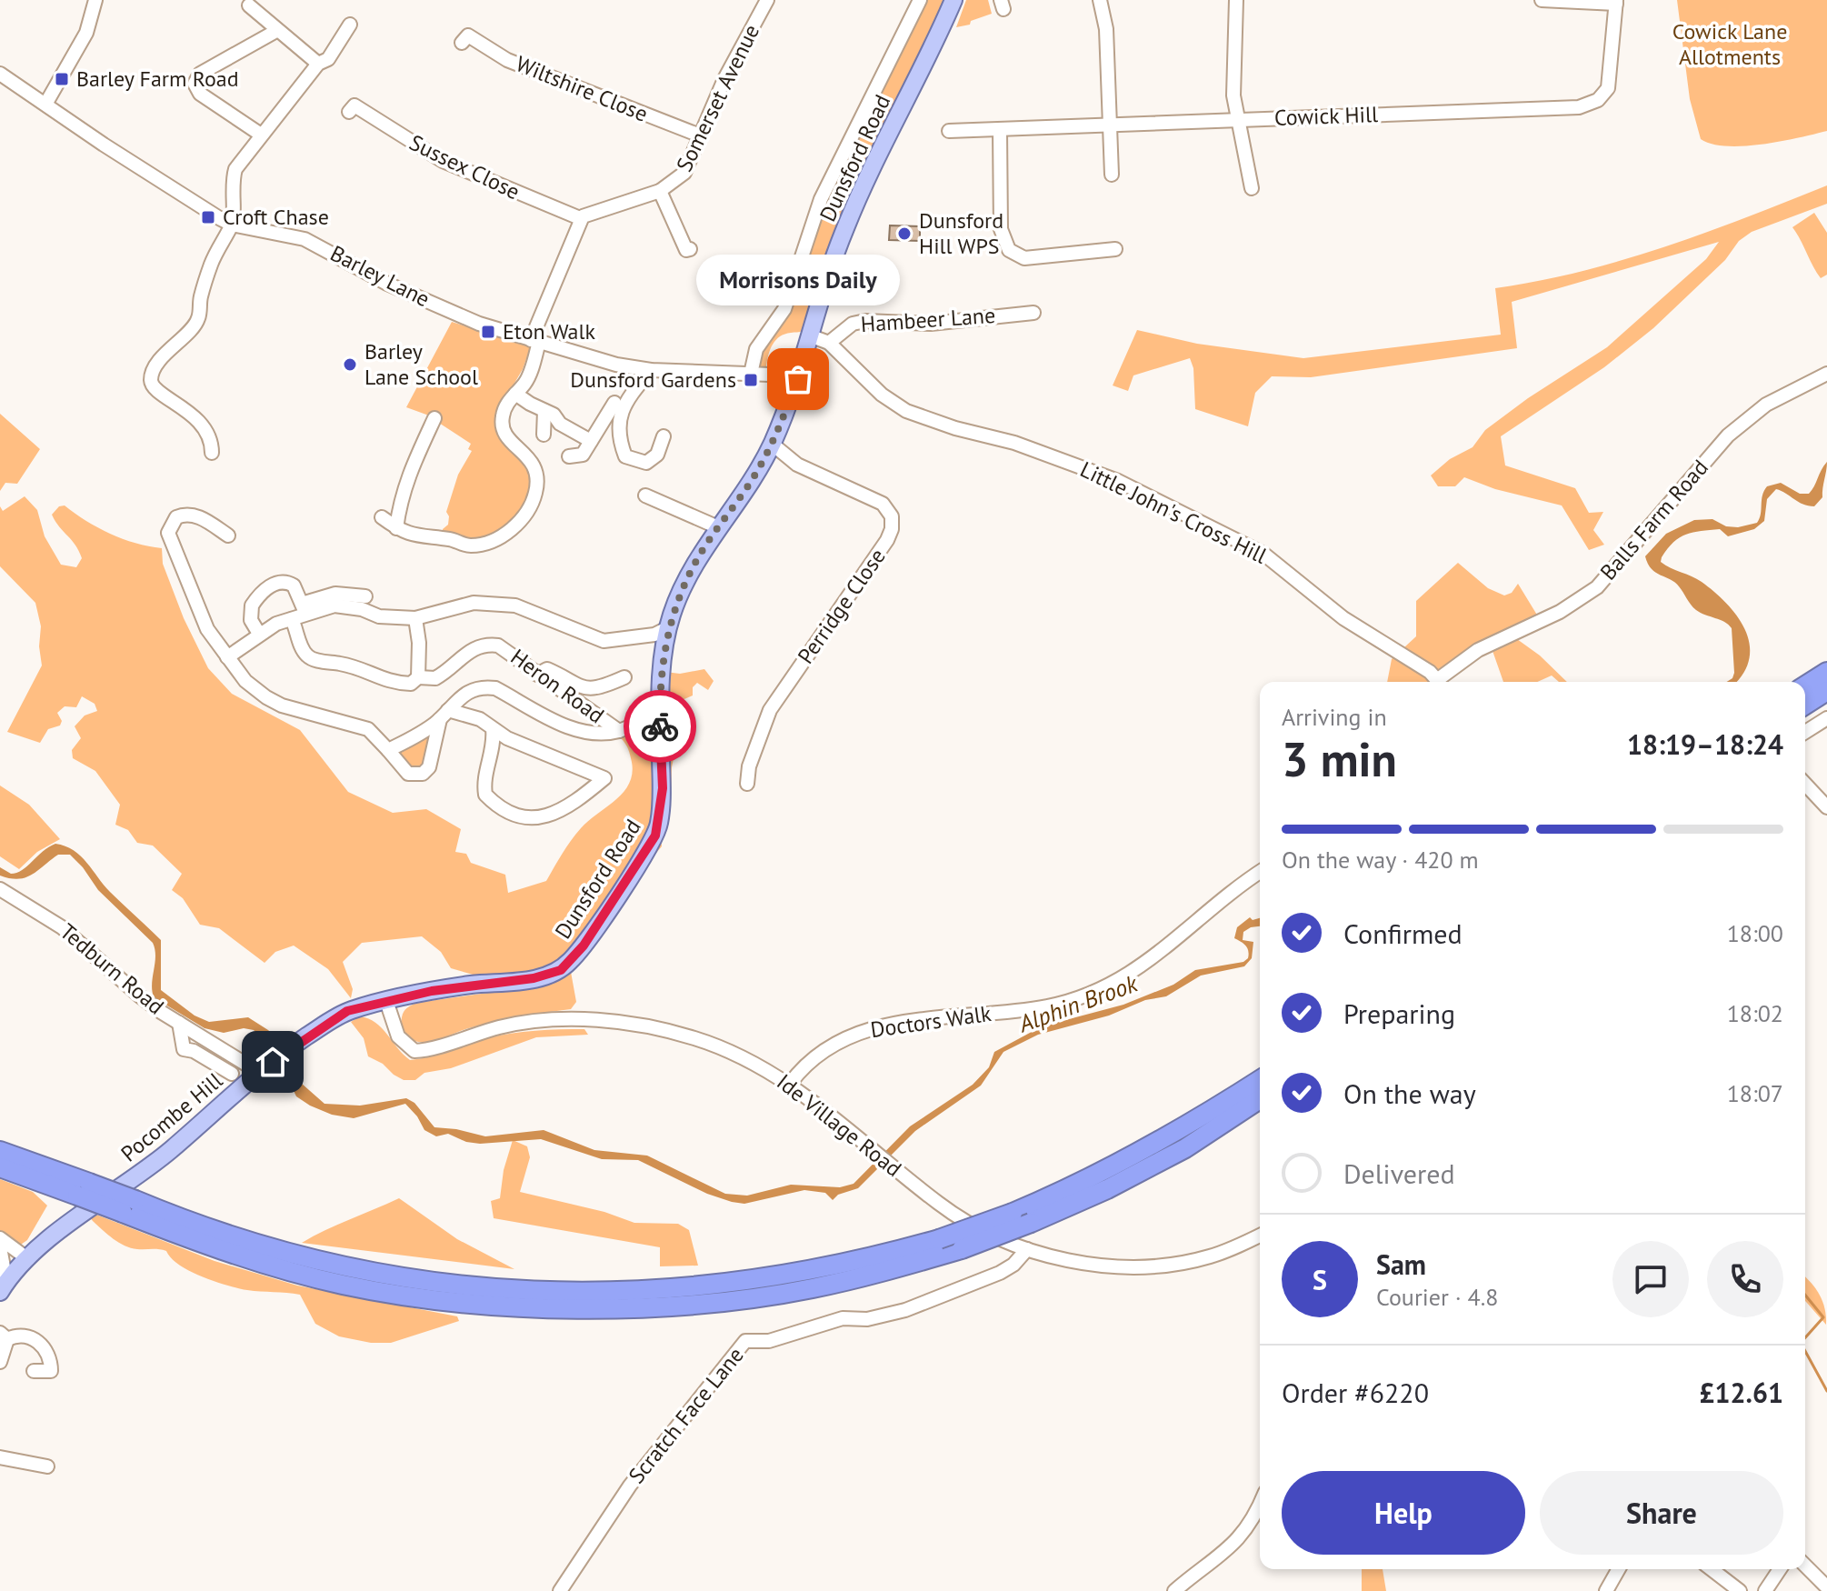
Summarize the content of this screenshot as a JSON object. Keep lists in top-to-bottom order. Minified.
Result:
{"streets":{"main road":["Dunsford Road","Pocombe Hill"],"street":["Wiltshire Close","Somerset Avenue","Cowick Hill","Sussex Close","Barley Lane","Hambeer Lane","Little John's Cross Hill","Balls Farm Road","Perridge Close","Heron Road","Tedburn Road","Doctors Walk","Ide Village Road","Scratch Face Lane"]},"crossings":[["Wiltshire Close","Somerset Avenue"],["Somerset Avenue","Sussex Close"],["Dunsford Road","Barley Lane"],["Dunsford Road","Little John's Cross Hill"],["Dunsford Road","Perridge Close"],["Dunsford Road","Heron Road"],["Dunsford Road","Pocombe Hill"],["Hambeer Lane","Little John's Cross Hill"],["Tedburn Road","Pocombe Hill"],["Doctors Walk","Ide Village Road"],["Pocombe Hill","Ide Village Road"],["Ide Village Road","Scratch Face Lane"]],"water":["Alphin Brook"],"parks":["Cowick Lane Allotments"],"places":{"transit":["Barley Farm Road","Croft Chase","Eton Walk","Dunsford Gardens"],"other":["Dunsford Hill WPS","Barley Lane School","Morrisons Daily"]},"page":{"bubble":"Morrisons Daily","heading":["3 min","Arriving in","18:19–18:24"],"panel":["Sam","Courier · 4.8","Order #6220","£12.61"],"bar":"On the way · 420 m","list":[["Confirmed","18:00"],["Preparing","18:02"],["On the way","18:07"],"Delivered"],"round":"S","buttons":["Help","Share"]}}
